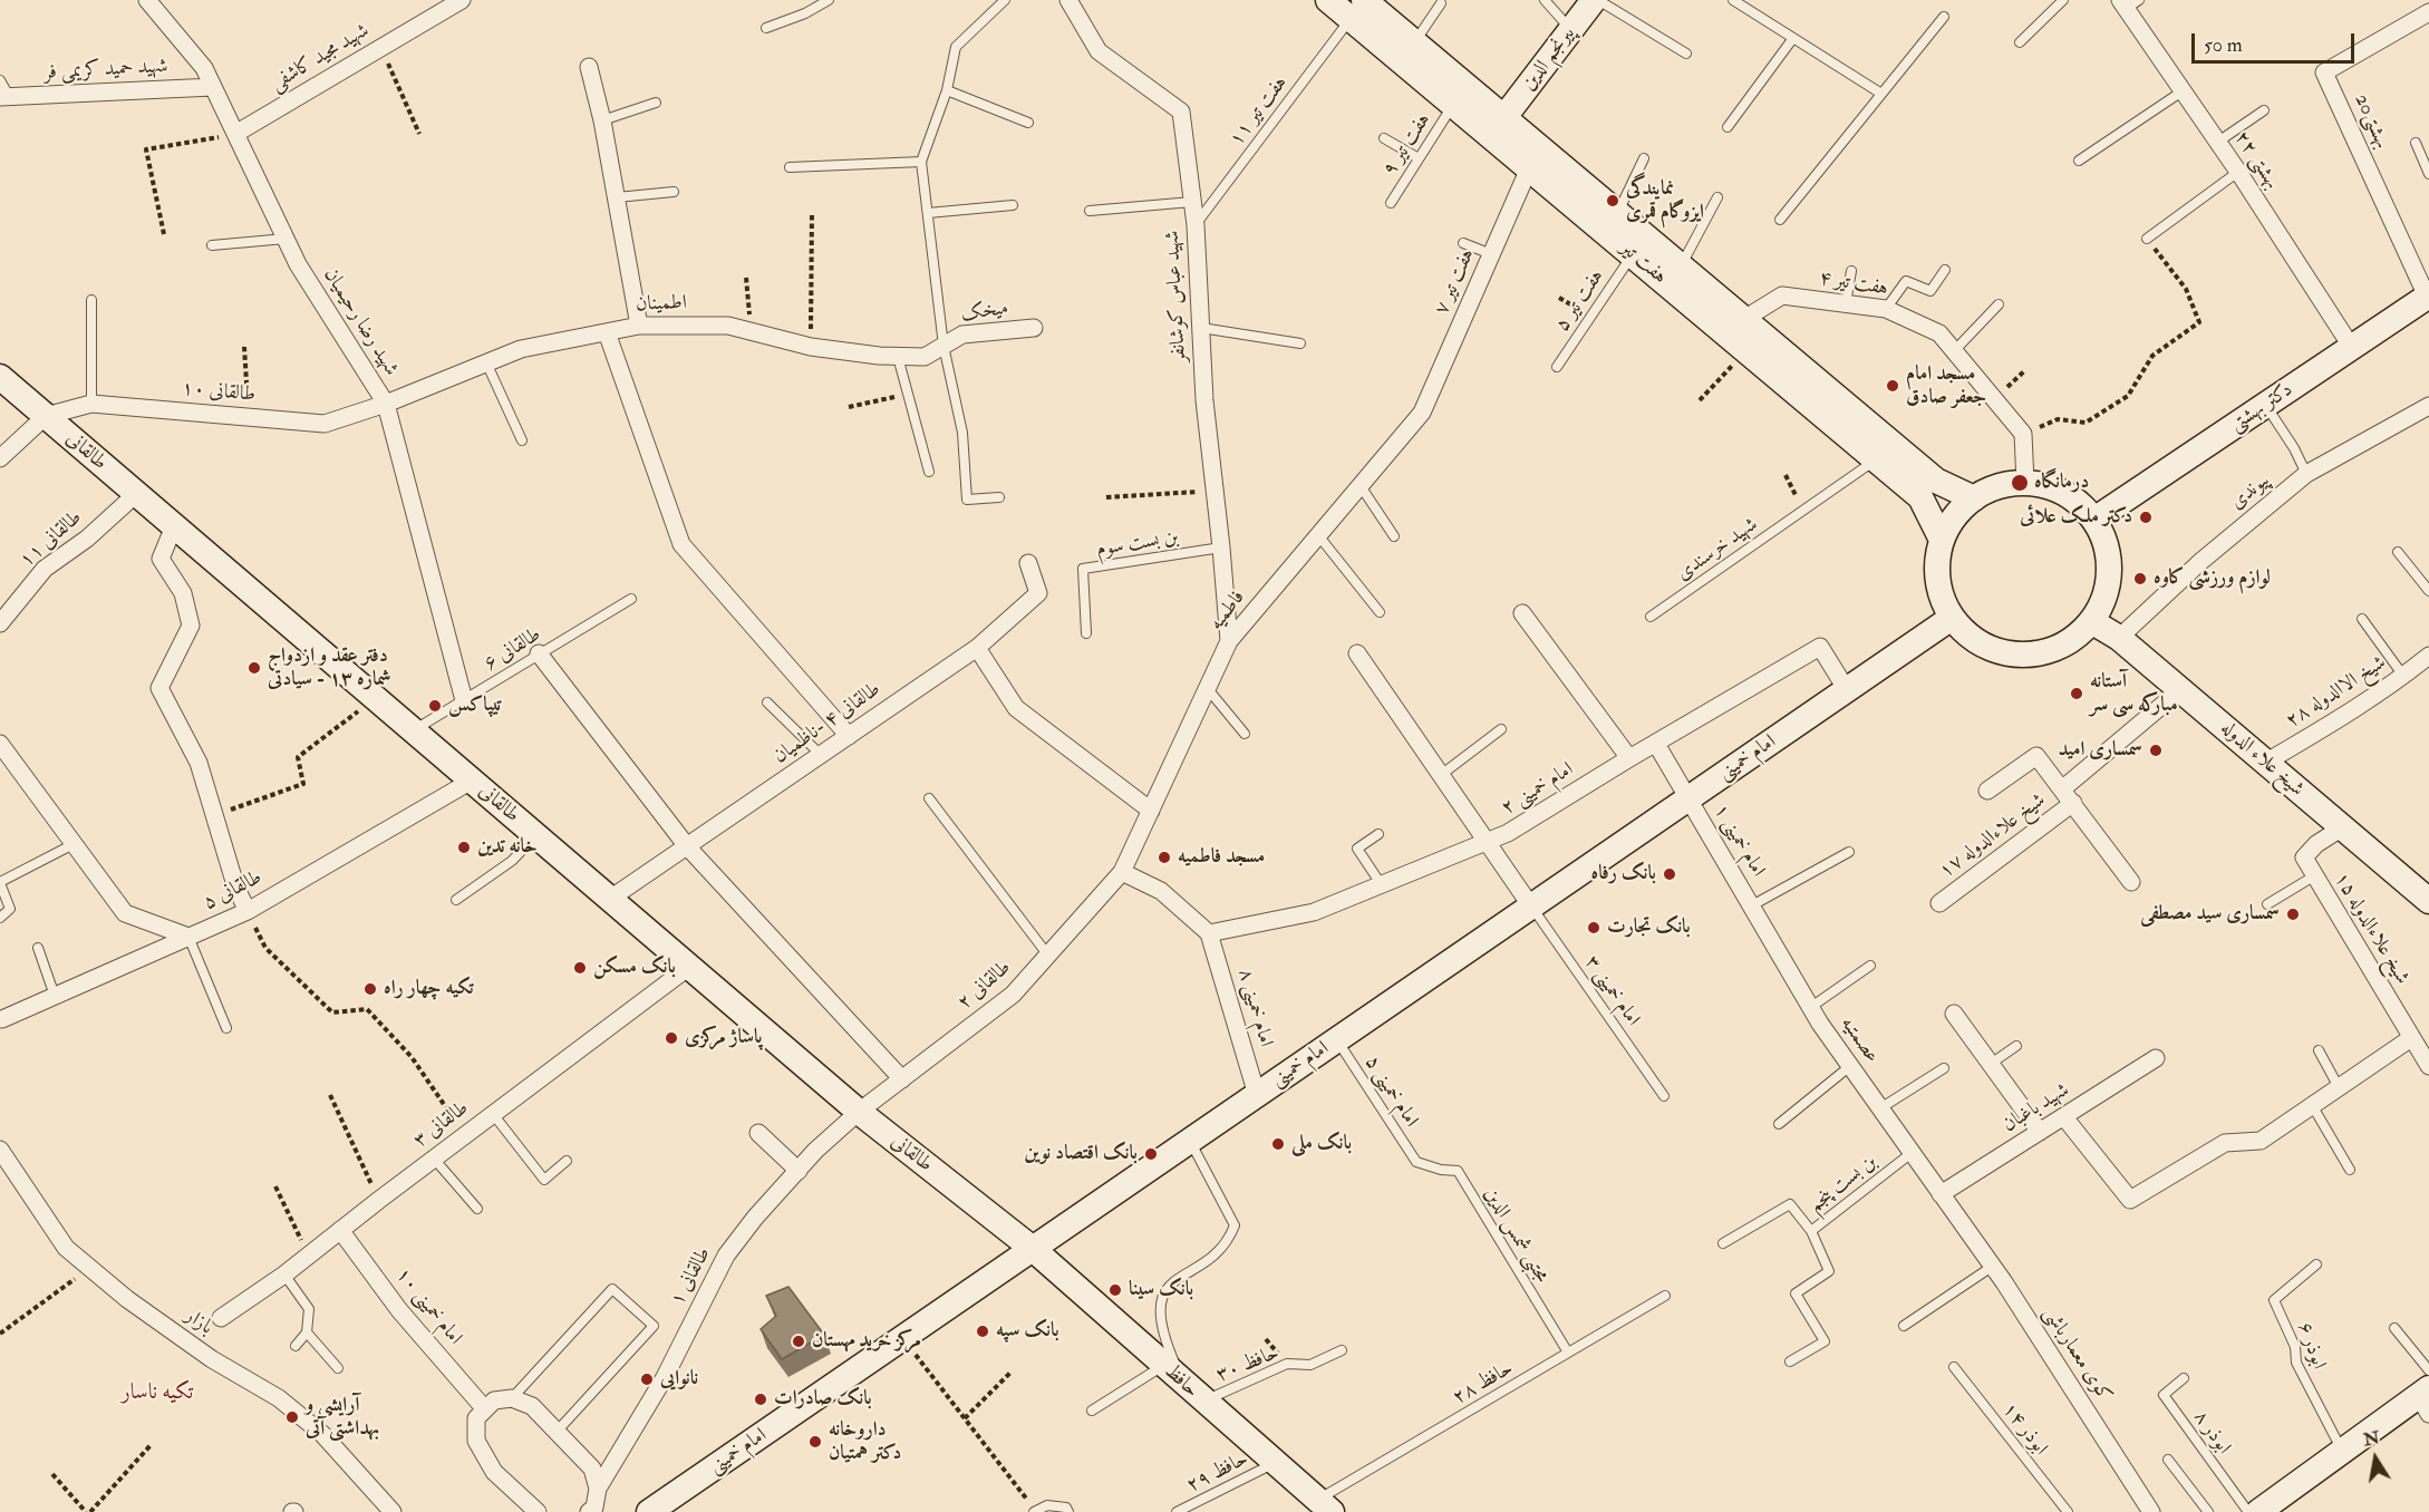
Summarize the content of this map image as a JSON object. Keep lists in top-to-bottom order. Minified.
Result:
{"streets":{"main road":["پیرنجم الدین","هفت تیر","دکتر بهشتی","طالقانی","امام خمینی","شیخ علاء الدوله","حافظ"],"street":["شهید مجید کاشفی","شهید حمید کریمی فر","بهشتی20","بهشتی ۲۲","هفت تیر ۷","هفت تیر ۴","شهید عباس کوشانفر","اطمینان","میخک","شهید رضا رحیمیان","طالقانی ۱۰","پیوندی","طالقانی ۱۱","فاطمیه","شیخ الاالدوله ۲۸","طالقانی ۴ -ناظمیان","امام خمینی ۲","شیخ علاءالدوله ۱۷","امام خمینی ۱","طالقانی ۵","شیخ علاءالدوله ۱۵","طالقانی ۲","امام خمینی ۸","عصمتیه","شهید باغبان","طالقانی ۳","طالقانی ۱","امام خمینی ۱۰","بازار","کوی معمارباشی"],"lane":["هفت تیر ۱۱","هفت تیر ۹","هفت تیر ۵","بن بست سوم","شهید خرسندی","طالقانی ۶","امام خمینی ۳","امام خمینی ۵","بن بست پنجم","مجتبی شمس الدین","ابوذر ۶","حافظ ۳۰","حافظ ۲۸","ابوذر ۱۴","ابوذر ۸","حافظ ۲۹"]},"crossings":[["شهید مجید کاشفی","شهید رضا رحیمیان"],["پیرنجم الدین","هفت تیر"],["شهید حمید کریمی فر","شهید رضا رحیمیان"],["هفت تیر ۱۱","هفت تیر"],["هفت تیر ۱۱","شهید عباس کوشانفر"],["بهشتی20","دکتر بهشتی"],["هفت تیر ۹","هفت تیر"],["بهشتی ۲۲","دکتر بهشتی"],["هفت تیر","هفت تیر ۷"],["هفت تیر","هفت تیر ۴"],["هفت تیر","هفت تیر ۵"],["هفت تیر","دکتر بهشتی"],["هفت تیر","شهید خرسندی"],["هفت تیر","امام خمینی"],["هفت تیر","شیخ علاء الدوله"],["هفت تیر ۷","فاطمیه"],["شهید عباس کوشانفر","بن بست سوم"],["شهید عباس کوشانفر","فاطمیه"],["اطمینان","میخک"],["اطمینان","شهید رضا رحیمیان"],["اطمینان","طالقانی ۱۰"],["شهید رضا رحیمیان","طالقانی ۱۰"],["شهید رضا رحیمیان","طالقانی ۶"],["طالقانی ۱۰","طالقانی"],["دکتر بهشتی","امام خمینی"],["دکتر بهشتی","شیخ علاء الدوله"],["طالقانی","طالقانی ۱۱"],["طالقانی","طالقانی ۶"],["طالقانی","طالقانی ۴ -ناظمیان"],["طالقانی","امام خمینی"],["طالقانی","طالقانی ۵"],["طالقانی","طالقانی ۲"],["طالقانی","طالقانی ۳"],["طالقانی","طالقانی ۱"],["طالقانی","حافظ"],["پیوندی","شیخ علاء الدوله"],["فاطمیه","طالقانی ۲"],["شیخ الاالدوله ۲۸","شیخ علاء الدوله"],["امام خمینی","شیخ علاء الدوله"],["امام خمینی","امام خمینی ۲"],["امام خمینی","امام خمینی ۱"],["امام خمینی","امام خمینی ۳"],["امام خمینی","امام خمینی ۸"],["امام خمینی","امام خمینی ۵"],["امام خمینی","حافظ"],["شیخ علاء الدوله","شیخ علاءالدوله ۱۷"],["شیخ علاء الدوله","شیخ علاءالدوله ۱۵"],["امام خمینی ۲","امام خمینی ۱"],["امام خمینی ۲","امام خمینی ۸"],["امام خمینی ۱","عصمتیه"],["طالقانی ۲","طالقانی ۱"],["عصمتیه","شهید باغبان"],["عصمتیه","بن بست پنجم"],["عصمتیه","کوی معمارباشی"],["امام خمینی ۵","مجتبی شمس الدین"],["طالقانی ۳","امام خمینی ۱۰"],["مجتبی شمس الدین","حافظ ۲۸"],["حافظ ۳۰","حافظ"],["حافظ","حافظ ۲۸"],["حافظ","حافظ ۲۹"]],"districts":["تکیه ناسار"],"places":["نمایندگی ایزوگام قمری","مسجد امام جعفر صادق","درمانگاه","دکتر ملک علائی","لوازم ورزشی کاوه","دفتر عقد و ازدواج شماره ۱۳ - سیادتی","آستانه مبارکه سی سر","تیپاکس","سمساری امید","خانه تدین","مسجد فاطمیه","بانک رفاه","سمساری سید مصطفی","بانک تجارت","بانک مسکن","تکیه چهار راه","پاساژ مرکزی","بانک ملی","بانک اقتصاد نوین","بانک سینا","بانک سپه","مرکز خرید مهستان","نانوایی","بانک صادرات","آرایشی و بهداشتی آتی","داروخانه دکتر همتیان"],"scale_bar":"50 m","north":"top"}
